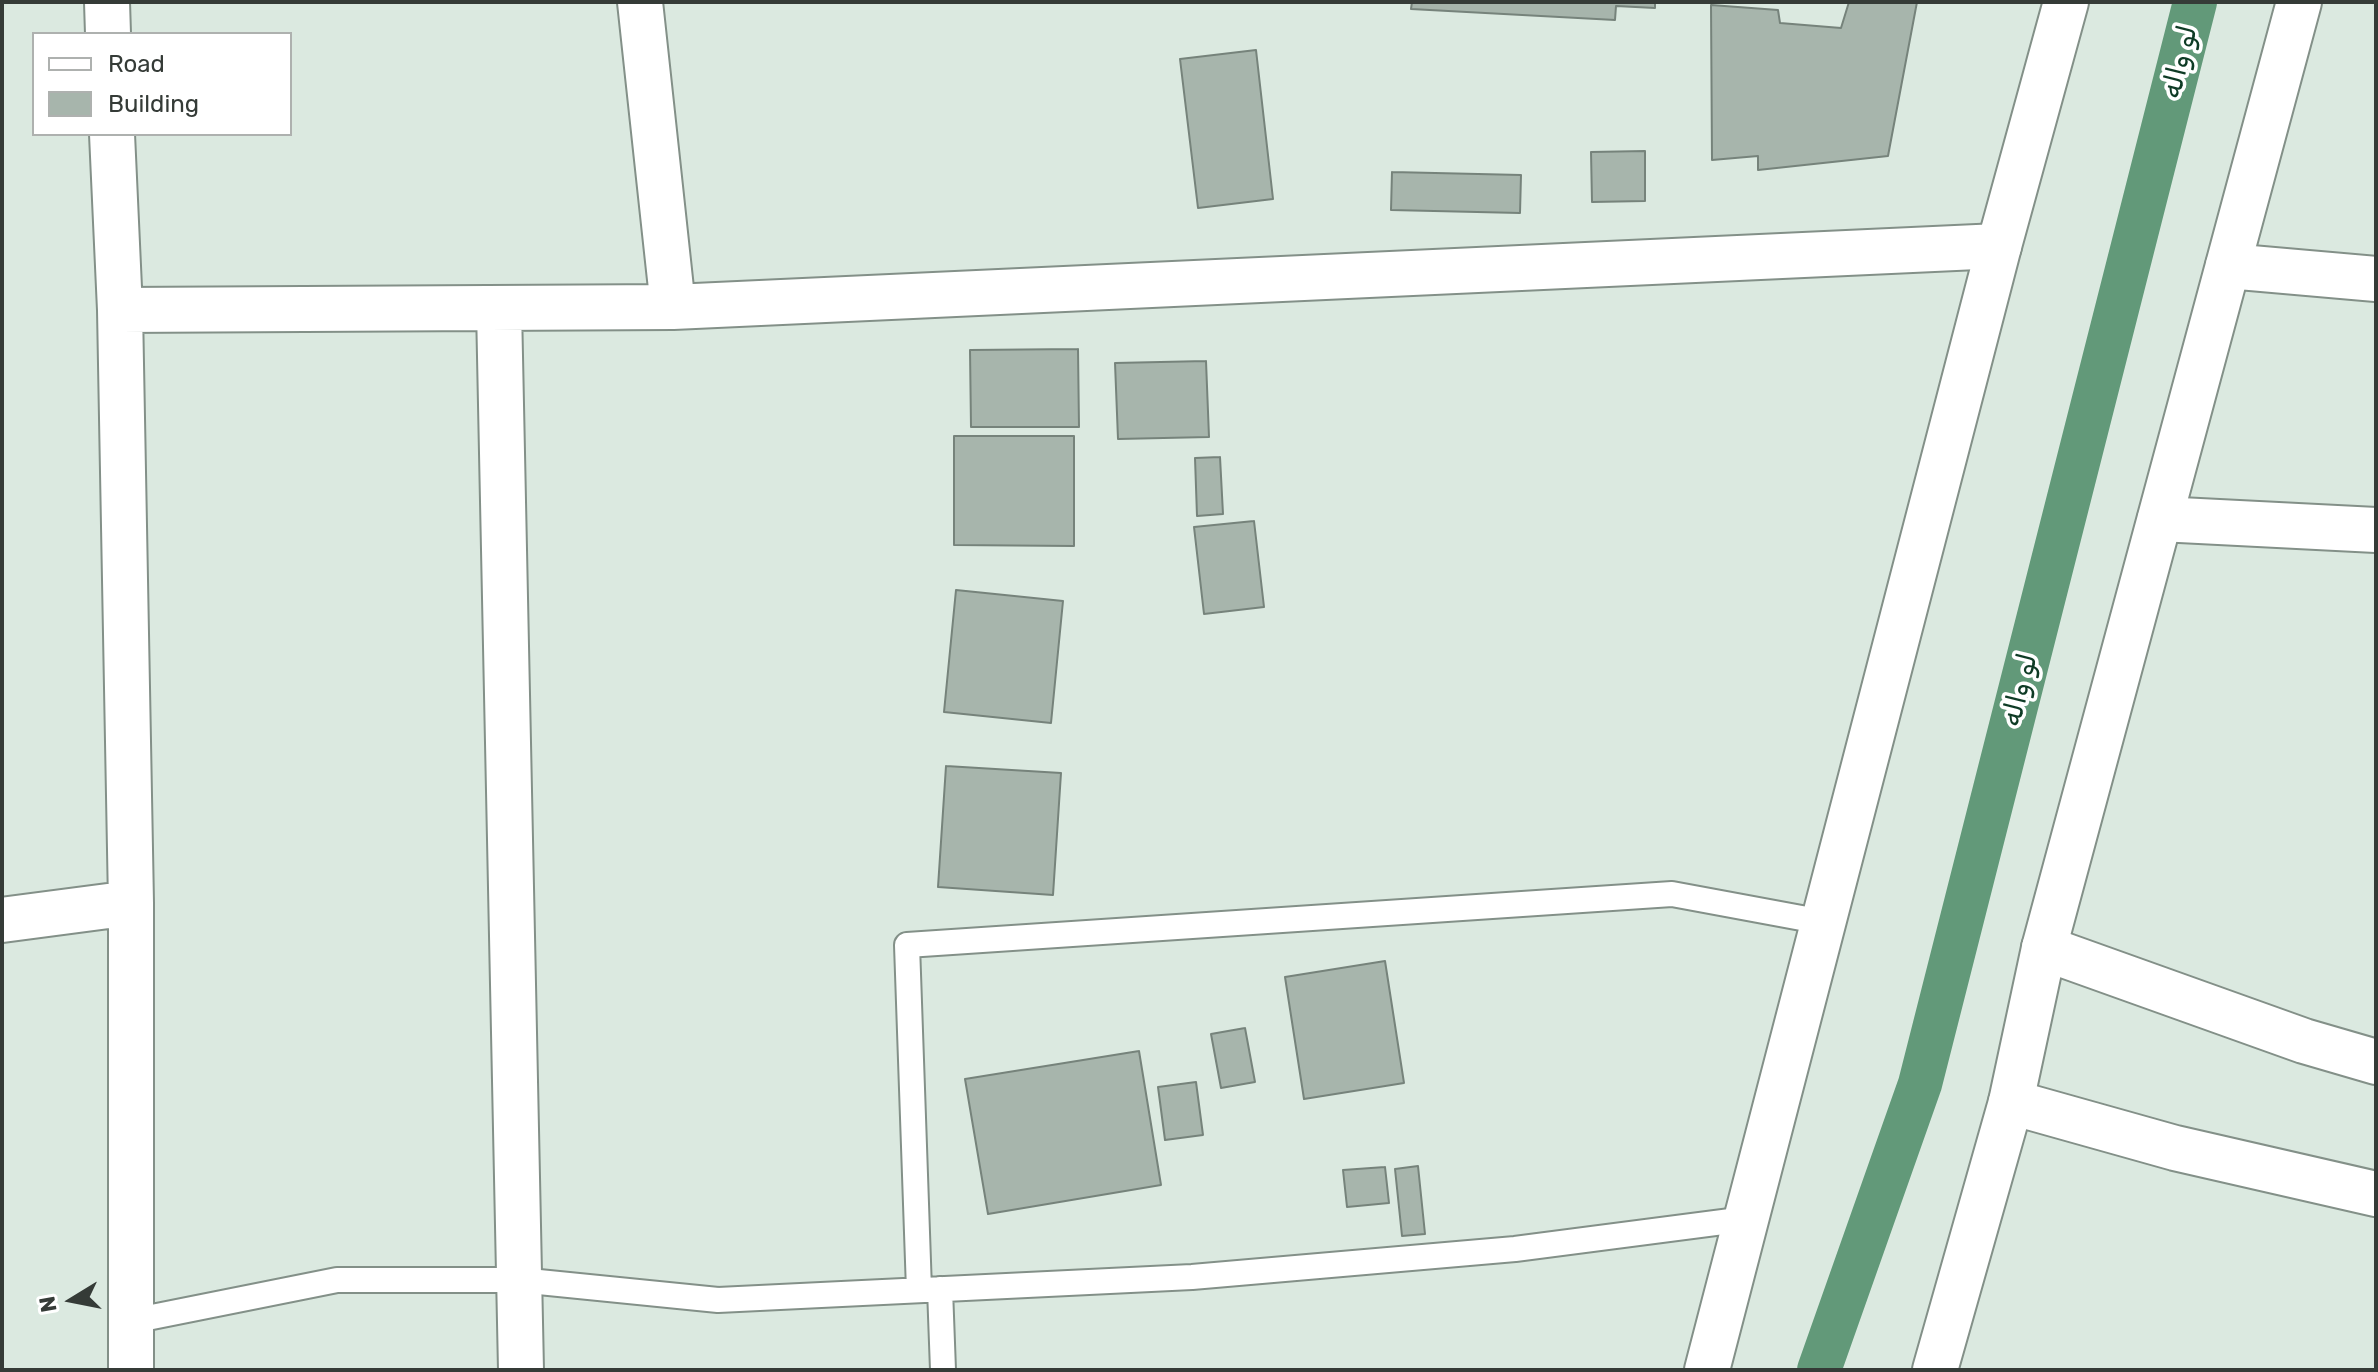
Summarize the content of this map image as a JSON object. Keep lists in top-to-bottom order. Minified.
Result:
{"water":["لو واله"],"legend":["Road","Building"],"north":"left"}
